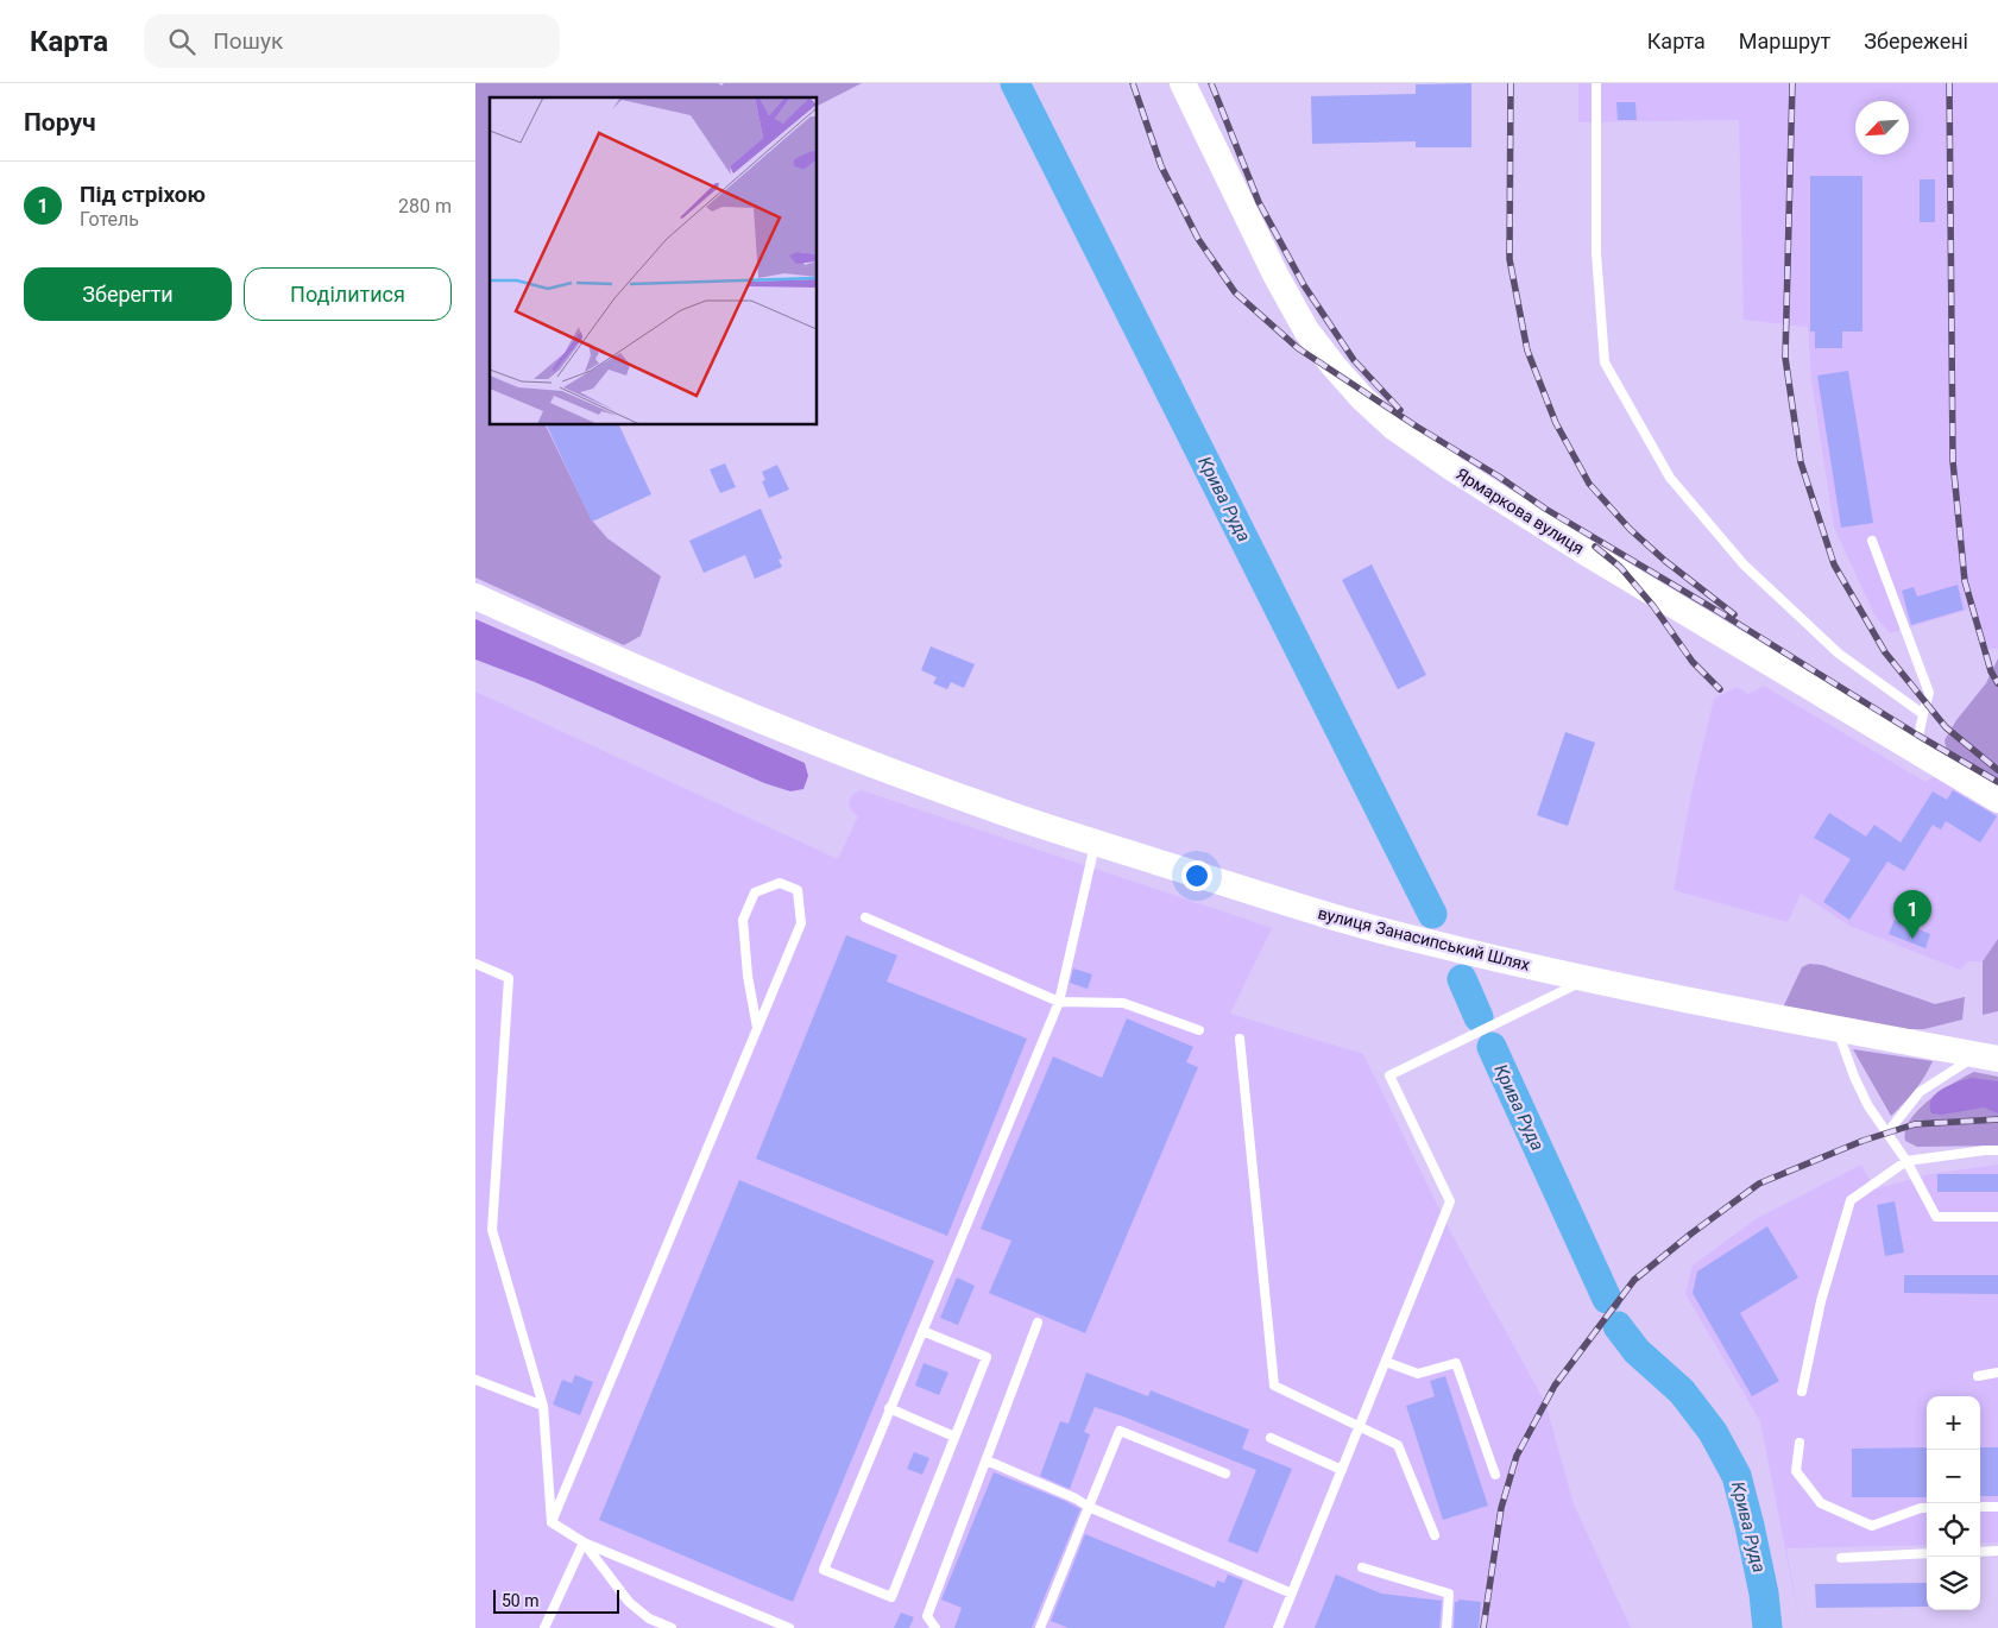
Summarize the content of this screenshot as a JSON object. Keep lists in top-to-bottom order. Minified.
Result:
{"streets":{"main road":["Ярмаркова вулиця","вулиця Занасипський Шлях"]},"water":["Крива Руда"],"scale_bar":"50 m","north":"bottom left","page":{"header":"Карта","search":"Пошук","nav":["Карта","Маршрут","Збережені"],"heading":"Поруч","list":[{"mark":"1","name":"Під стріхою","note":"Готель","value":"280 m"}],"buttons":["Зберегти","Поділитися"],"pins":"1","map_buttons":["+","−"],"scale":"50 m"}}
